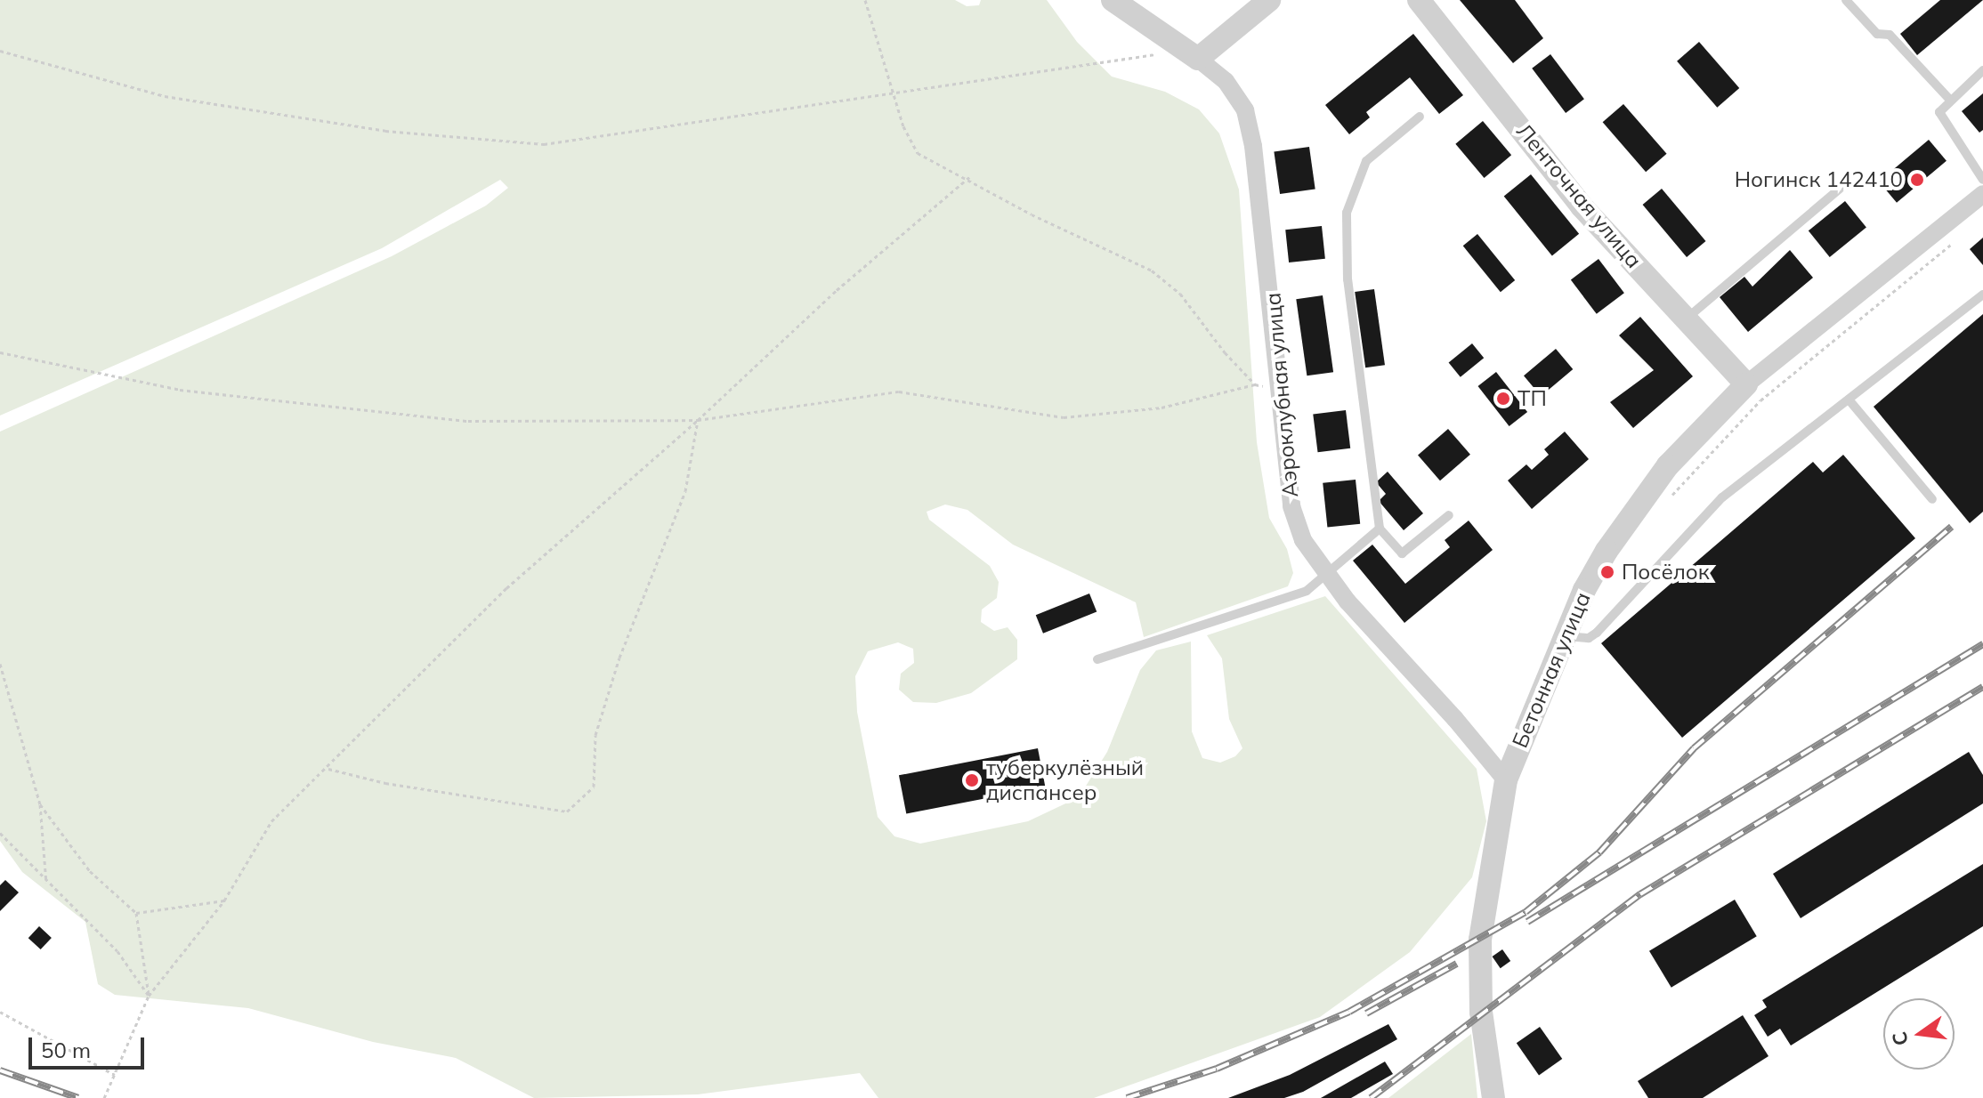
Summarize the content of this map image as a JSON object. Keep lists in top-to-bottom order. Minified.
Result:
{"streets":{"street":["Ленточная улица","Аэроклубная улица","Бетонная улица"]},"crossings":[["Ленточная улица","Бетонная улица"],["Аэроклубная улица","Бетонная улица"]],"places":["Ногинск 142410","ТП","Посёлок","туберкулёзный диспансер"],"scale_bar":"50 m","north":"left"}
